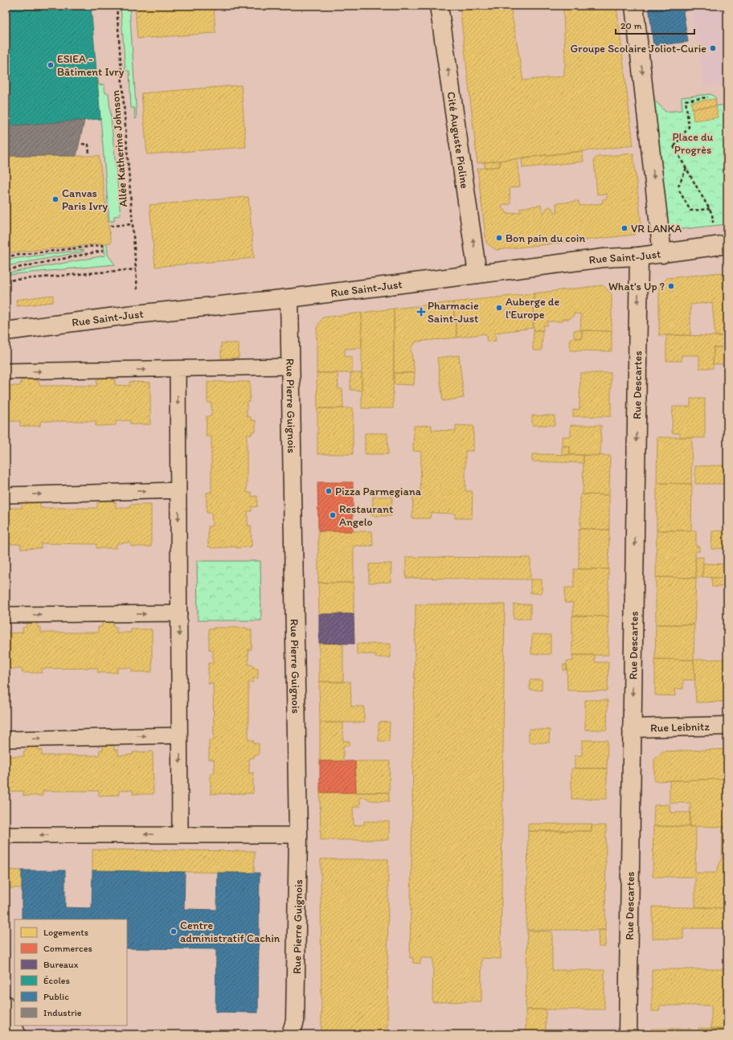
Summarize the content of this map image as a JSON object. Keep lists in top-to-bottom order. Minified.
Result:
{"streets":{"street":["Cité Auguste Pioline","Rue Saint-Just","Rue Descartes","Rue Pierre Guignois","Rue Leibnitz"],"path":["Allée Katherine Johnson"]},"crossings":[["Cité Auguste Pioline","Rue Saint-Just"],["Rue Saint-Just","Rue Descartes"],["Rue Saint-Just","Rue Pierre Guignois"],["Rue Descartes","Rue Leibnitz"]],"one_way":["Cité Auguste Pioline","Rue Descartes"],"parks":["Place du Progrès"],"places":{"other":["Groupe Scolaire Joliot-Curie","ESIEA - Bâtiment Ivry","Canvas Paris Ivry","VR LANKA","Bon pain du coin","What's Up ?","Auberge de l'Europe","Pizza Parmegiana","Restaurant Angelo","Centre administratif Cachin"],"health":["Pharmacie Saint-Just"]},"legend":["Logements","Commerces","Bureaux","Écoles","Public","Industrie"],"scale_bar":"20 m"}
